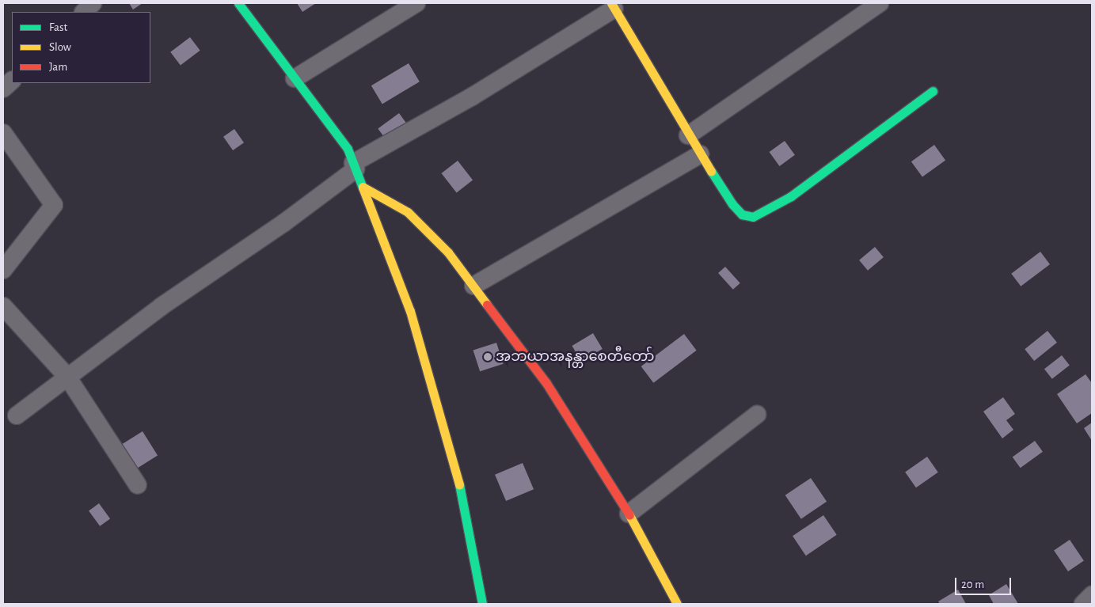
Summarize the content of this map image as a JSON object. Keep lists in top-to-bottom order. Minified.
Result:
{"places":["အဘယာအနန္တာစေတီတော်"],"legend":["Fast","Slow","Jam"],"scale_bar":"20 m"}
